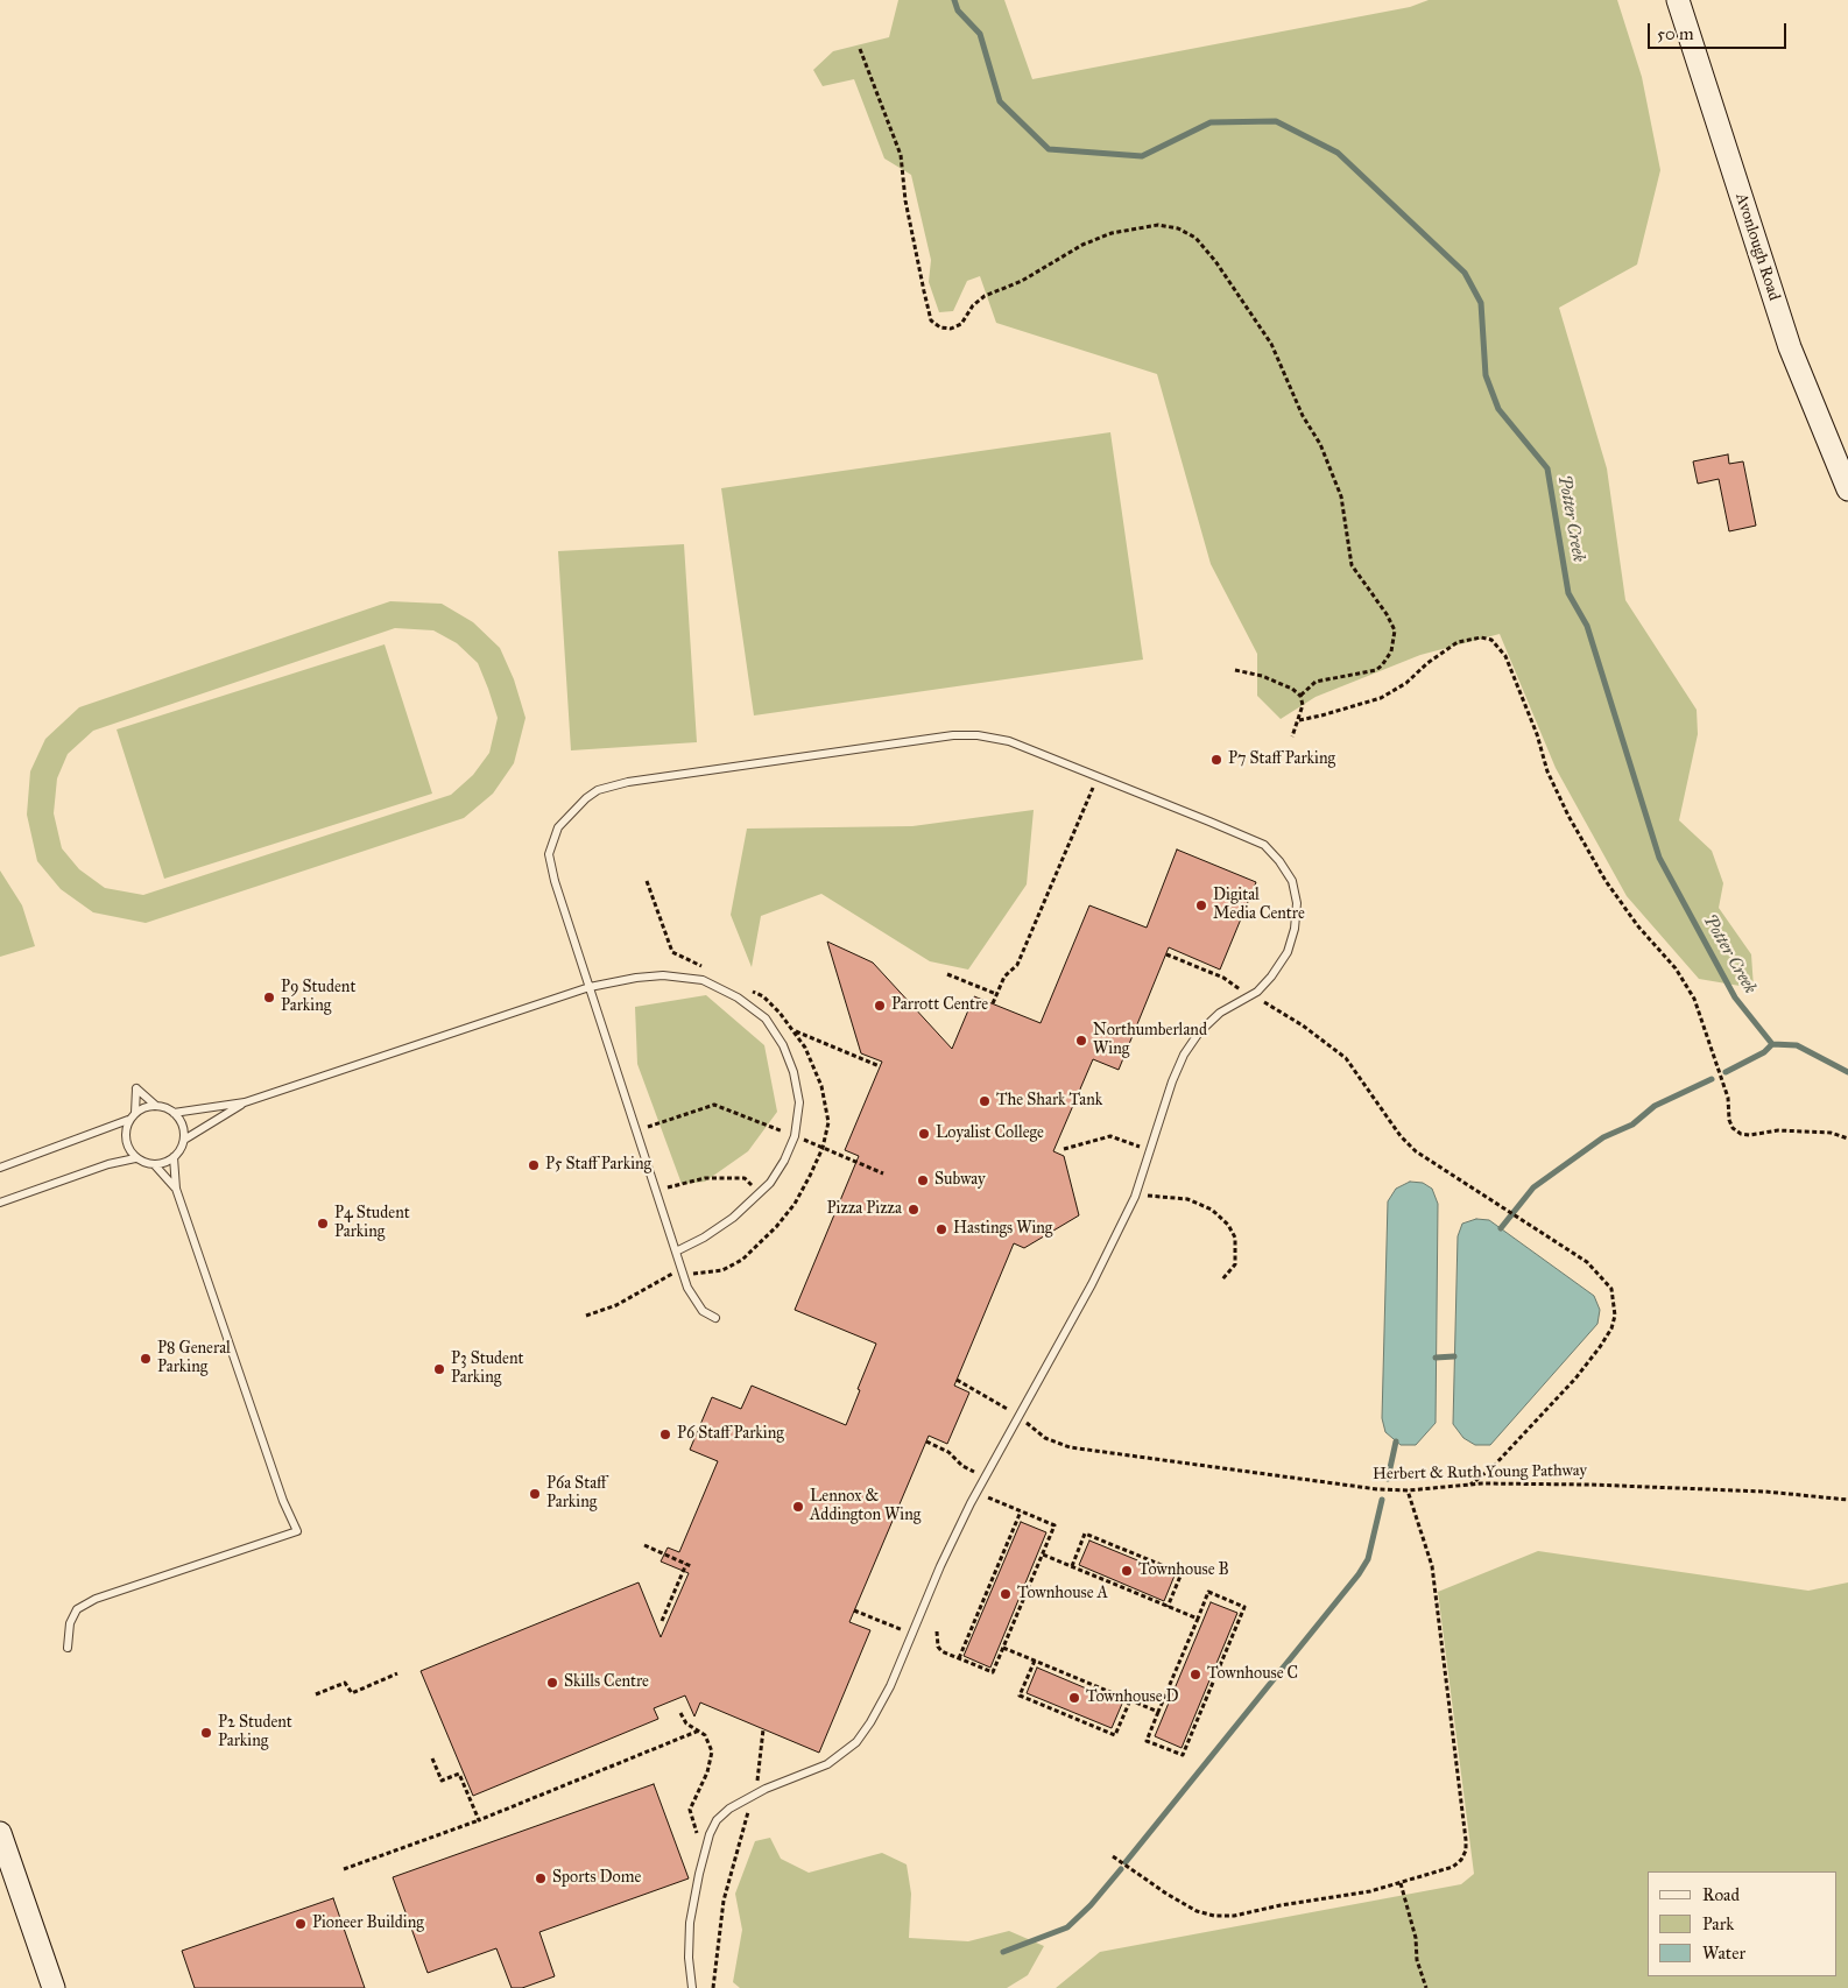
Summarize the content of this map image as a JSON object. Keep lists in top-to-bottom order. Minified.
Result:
{"streets":{"street":["Avonlough Road"],"path":["Herbert & Ruth Young Pathway"]},"water":["Potter Creek"],"places":["P7 Staff Parking","Digital Media Centre","P9 Student Parking","Parrott Centre","Northumberland Wing","The Shark Tank","Loyalist College","P5 Staff Parking","Subway","Pizza Pizza","P4 Student Parking","Hastings Wing","P8 General Parking","P3 Student Parking","P6 Staff Parking","P6a Staff Parking","Lennox & Addington Wing","Townhouse B","Townhouse A","Townhouse C","Skills Centre","Townhouse D","P2 Student Parking","Sports Dome","Pioneer Building"],"legend":["Road","Park","Water"],"scale_bar":"50 m"}
